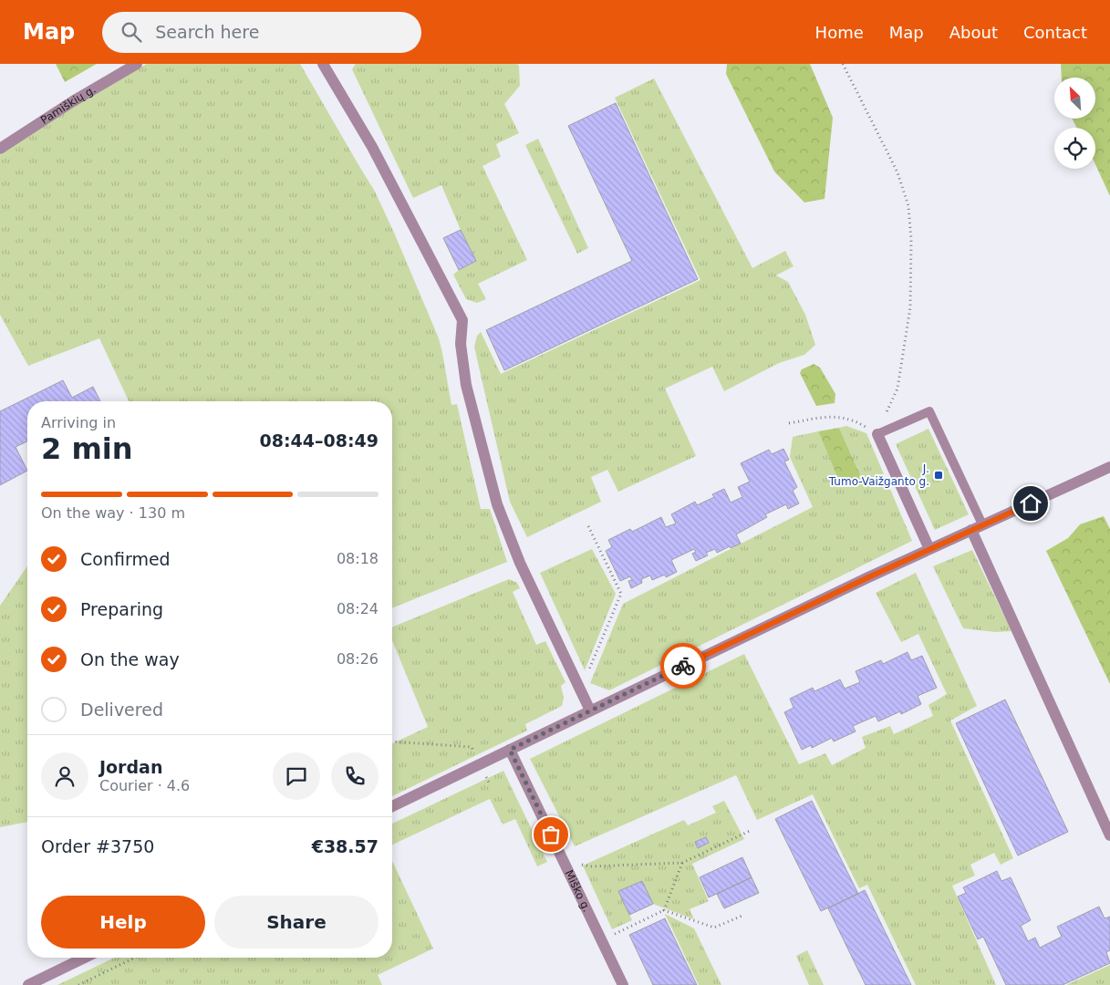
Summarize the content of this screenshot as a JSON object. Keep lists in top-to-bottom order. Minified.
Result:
{"streets":{"street":["Pamiškių g.","Miško g."]},"places":{"transit":["J. Tumo-Vaižganto g."]},"north":"top left","page":{"header":"Map","search":"Search here","nav":["Home","Map","About","Contact"],"heading":["2 min","Arriving in","08:44–08:49"],"panel":["Jordan","Courier · 4.6","Order #3750","€38.57"],"bar":"On the way · 130 m","list":[["Confirmed","08:18"],["Preparing","08:24"],["On the way","08:26"],"Delivered"],"buttons":["Help","Share"]}}
